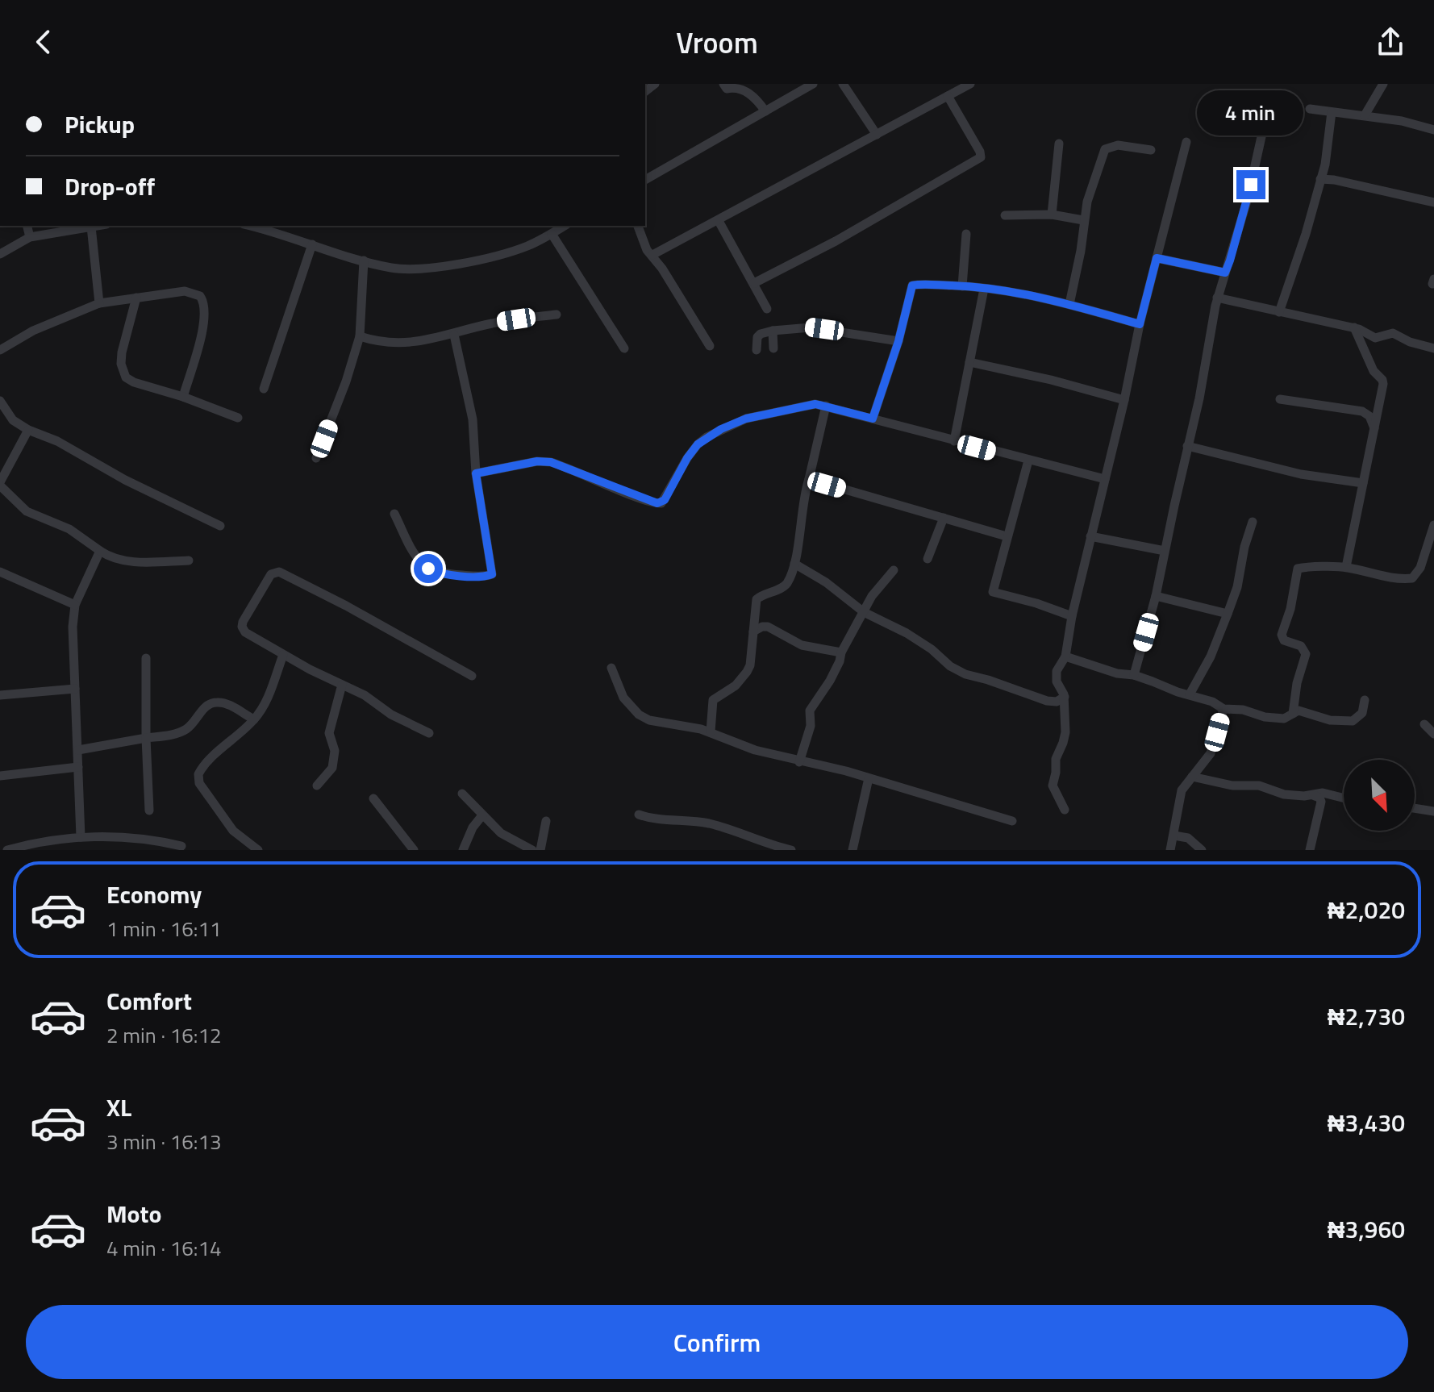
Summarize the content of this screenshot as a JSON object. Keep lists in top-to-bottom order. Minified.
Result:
{"north":"bottom right","page":{"header":"Vroom","banner":["Pickup","Drop-off"],"bubble":"4 min","list":[{"name":"Economy","note":"1 min · 16:11","value":"₦2,020"},{"name":"Comfort","note":"2 min · 16:12","value":"₦2,730"},{"name":"XL","note":"3 min · 16:13","value":"₦3,430"},{"name":"Moto","note":"4 min · 16:14","value":"₦3,960"}],"buttons":"Confirm"}}
